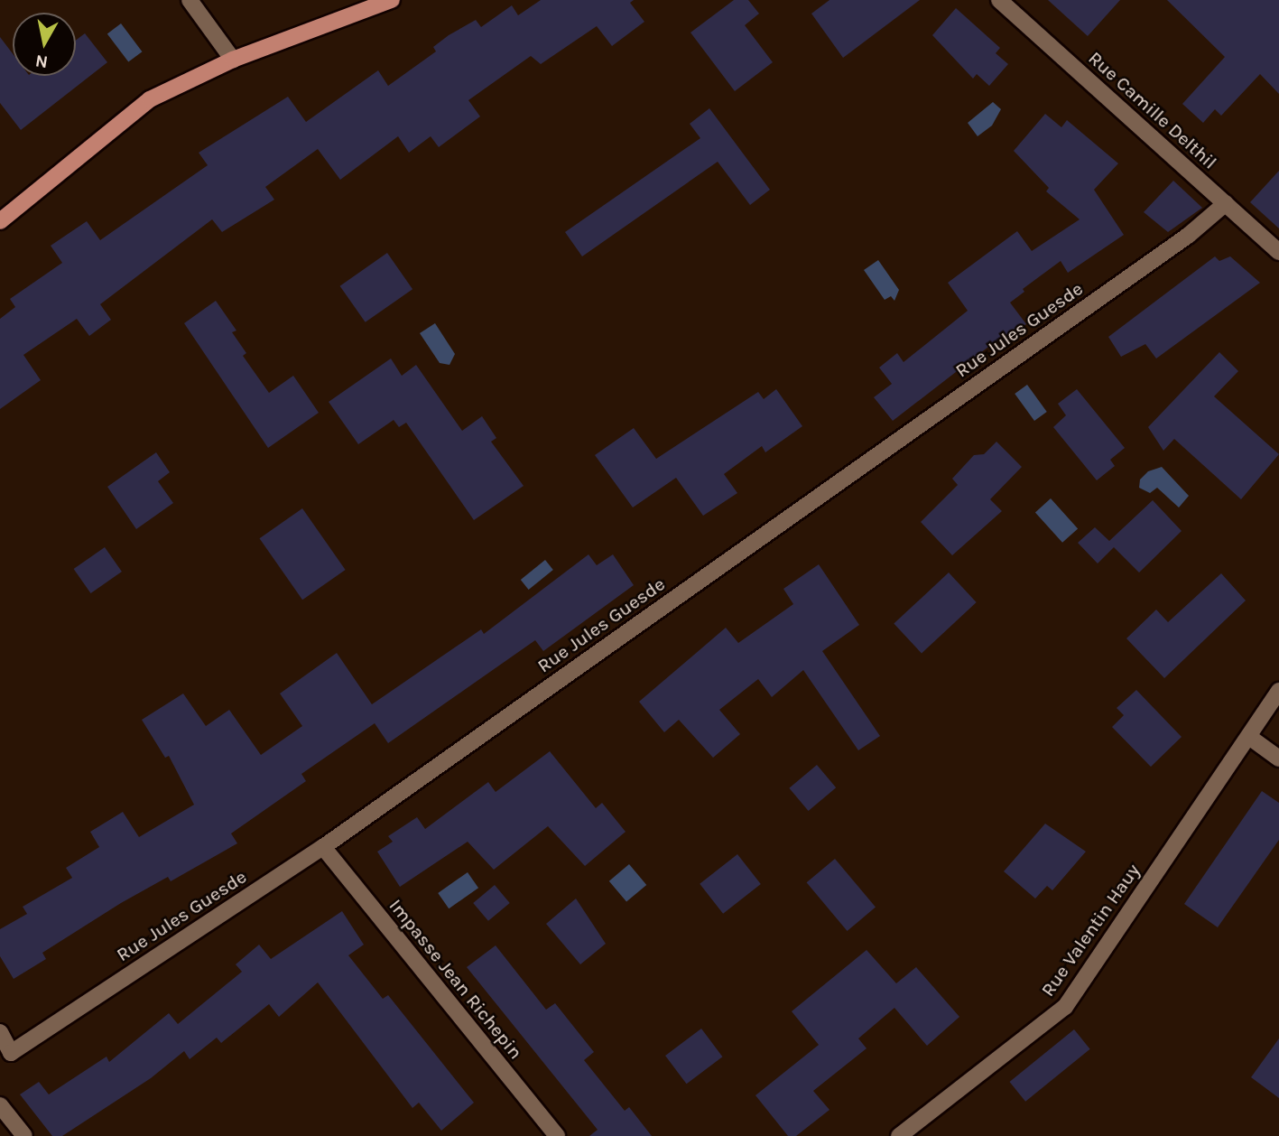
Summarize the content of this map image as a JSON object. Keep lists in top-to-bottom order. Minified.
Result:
{"streets":{"street":["Rue Camille Delthil","Rue Jules Guesde","Rue Valentin Hauy","Impasse Jean Richepin"]},"crossings":[["Rue Camille Delthil","Rue Jules Guesde"],["Rue Jules Guesde","Impasse Jean Richepin"]],"north":"bottom"}
